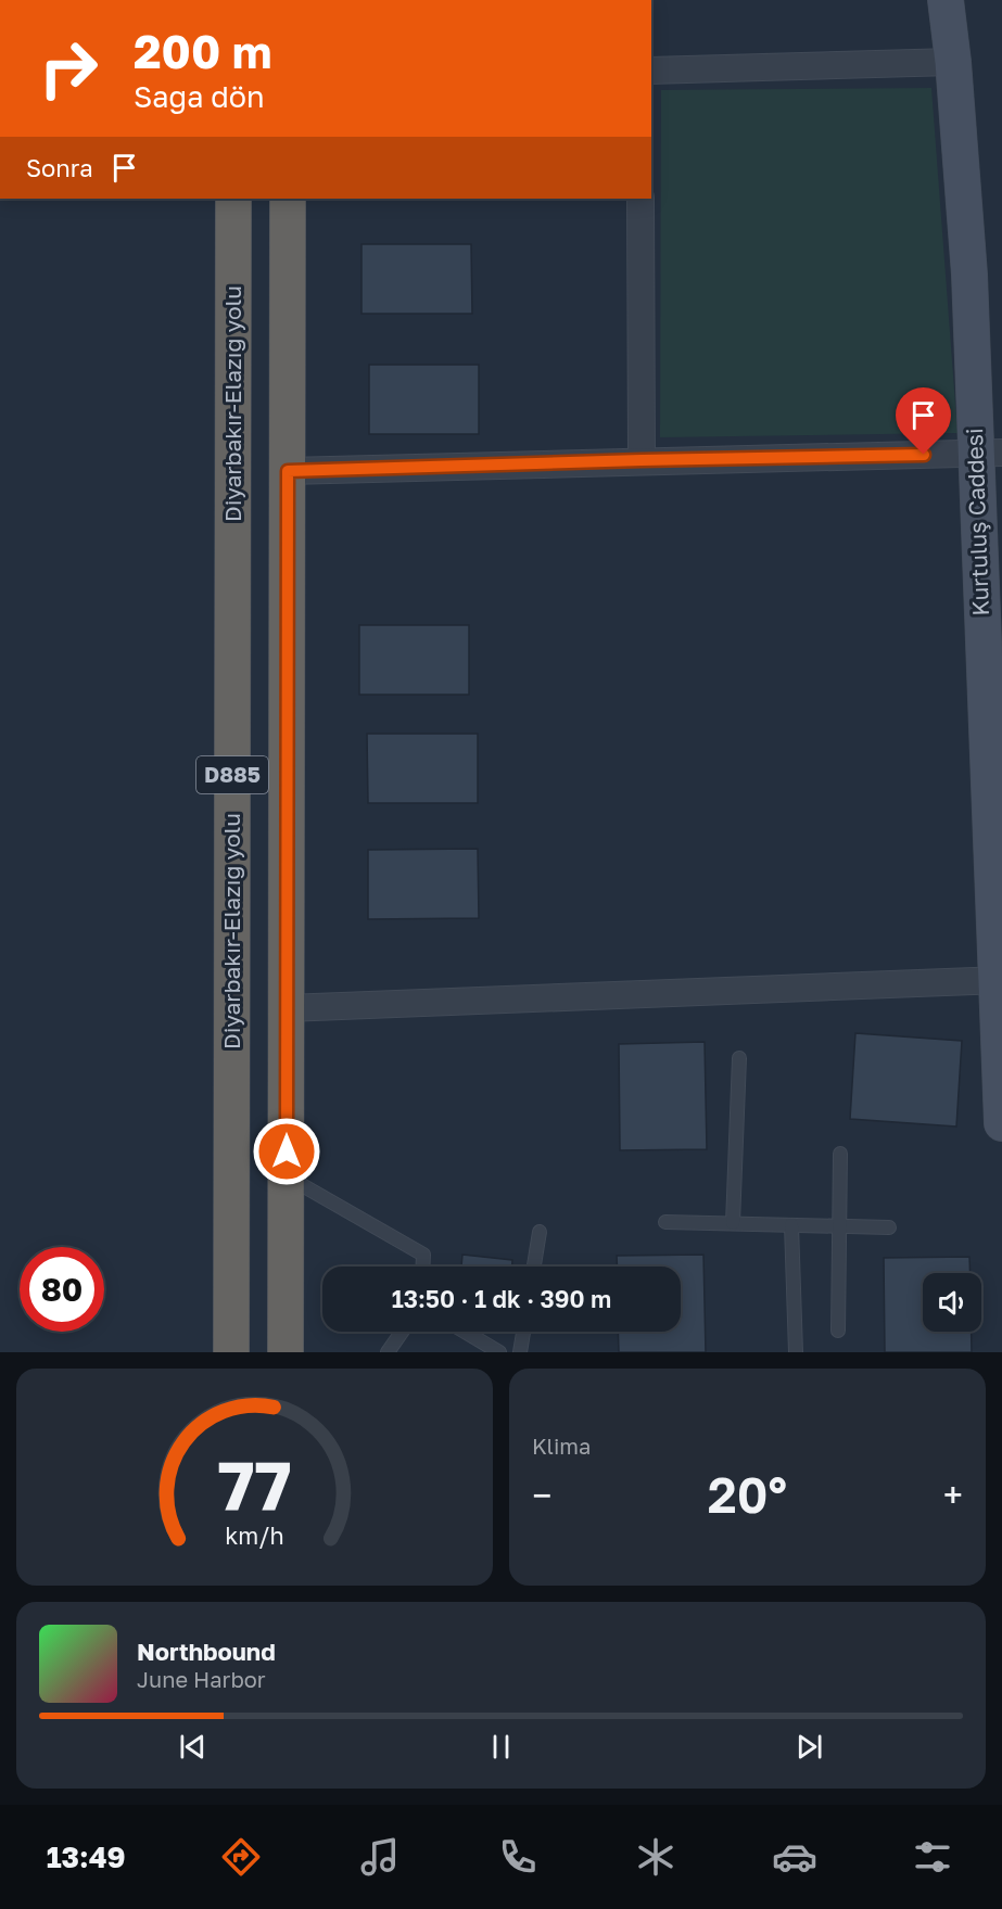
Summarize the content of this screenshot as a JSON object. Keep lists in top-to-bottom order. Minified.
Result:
{"streets":{"highway":["Diyarbakır-Elazığ yolu","D885"],"main road":["Kurtuluş Caddesi"]},"page":{"turn":["200 m","Sağa dön"],"then":"Sonra","limit":"80","trip":"13:50 · 1 dk · 390 m","tile":"Klima","heat":["−","20°","+"],"song":["Northbound","June Harbor"],"tabs":"13:49","gauge":["77","km/h"]}}
